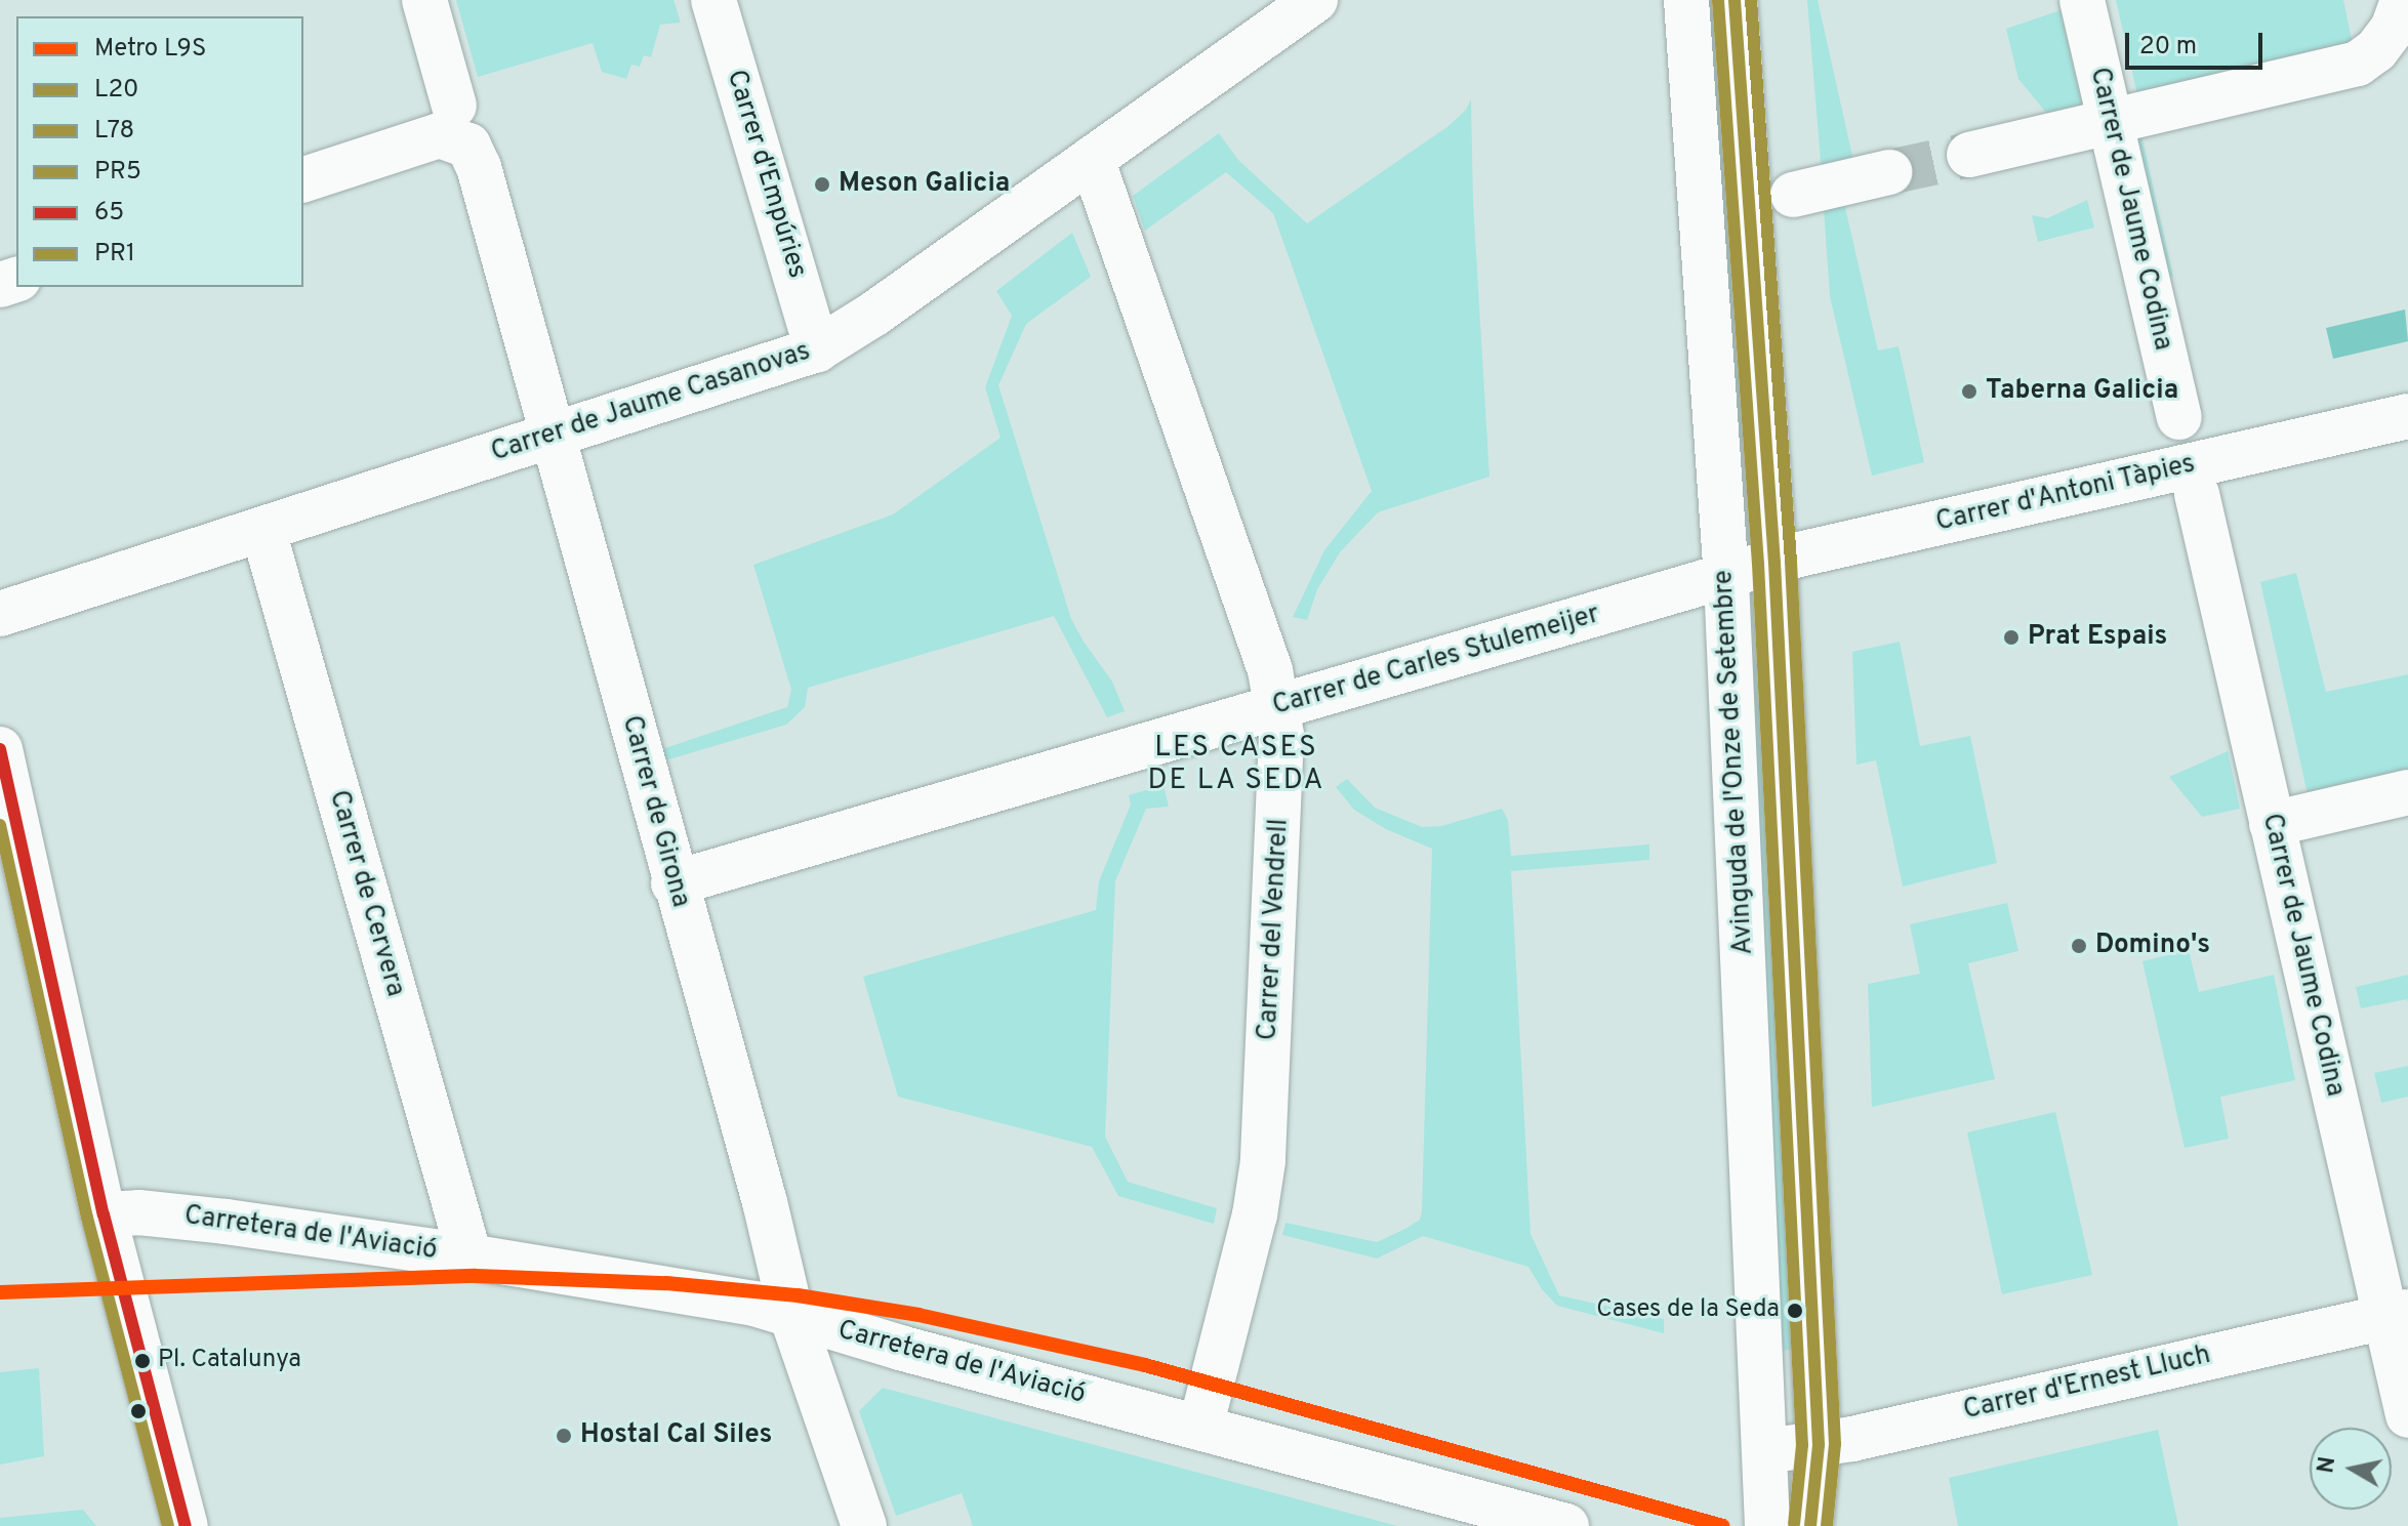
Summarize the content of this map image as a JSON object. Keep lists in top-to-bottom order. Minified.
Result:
{"streets":{"street":["Carrer d'Empúries","Carrer de Jaume Codina","Carrer de Jaume Casanovas","Carrer d'Antoni Tàpies","Carrer de Carles Stulemeijer","Avinguda de l'Onze de Setembre","Carrer de Girona","Carrer de Cervera","Carrer del Vendrell","Carretera de l'Aviació","Carrer d'Ernest Lluch"]},"crossings":[["Carrer d'Empúries","Carrer de Jaume Casanovas"],["Carrer de Jaume Codina","Carrer d'Ernest Lluch"],["Carrer de Jaume Casanovas","Carrer de Girona"],["Carrer de Jaume Casanovas","Carrer de Cervera"],["Carrer de Jaume Casanovas","Carrer del Vendrell"],["Carrer d'Antoni Tàpies","Carrer de Carles Stulemeijer"],["Carrer d'Antoni Tàpies","Avinguda de l'Onze de Setembre"],["Carrer de Carles Stulemeijer","Avinguda de l'Onze de Setembre"],["Carrer de Carles Stulemeijer","Carrer de Girona"],["Carrer de Carles Stulemeijer","Carrer del Vendrell"],["Avinguda de l'Onze de Setembre","Carrer d'Ernest Lluch"],["Carrer de Girona","Carretera de l'Aviació"],["Carrer de Cervera","Carretera de l'Aviació"],["Carrer del Vendrell","Carretera de l'Aviació"]],"districts":["LES CASES DE LA SEDA"],"places":["Meson Galicia","Taberna Galicia","Prat Espais","Domino's","Cases de la Seda","Pl. Catalunya","Hostal Cal Siles"],"lines":["transit line L20","transit line PR5","transit line L78","transit line 65","transit line PR1","metro line L9S"],"legend":["Metro L9S","L20","L78","PR5","65","PR1"],"scale_bar":"20 m","north":"left"}
